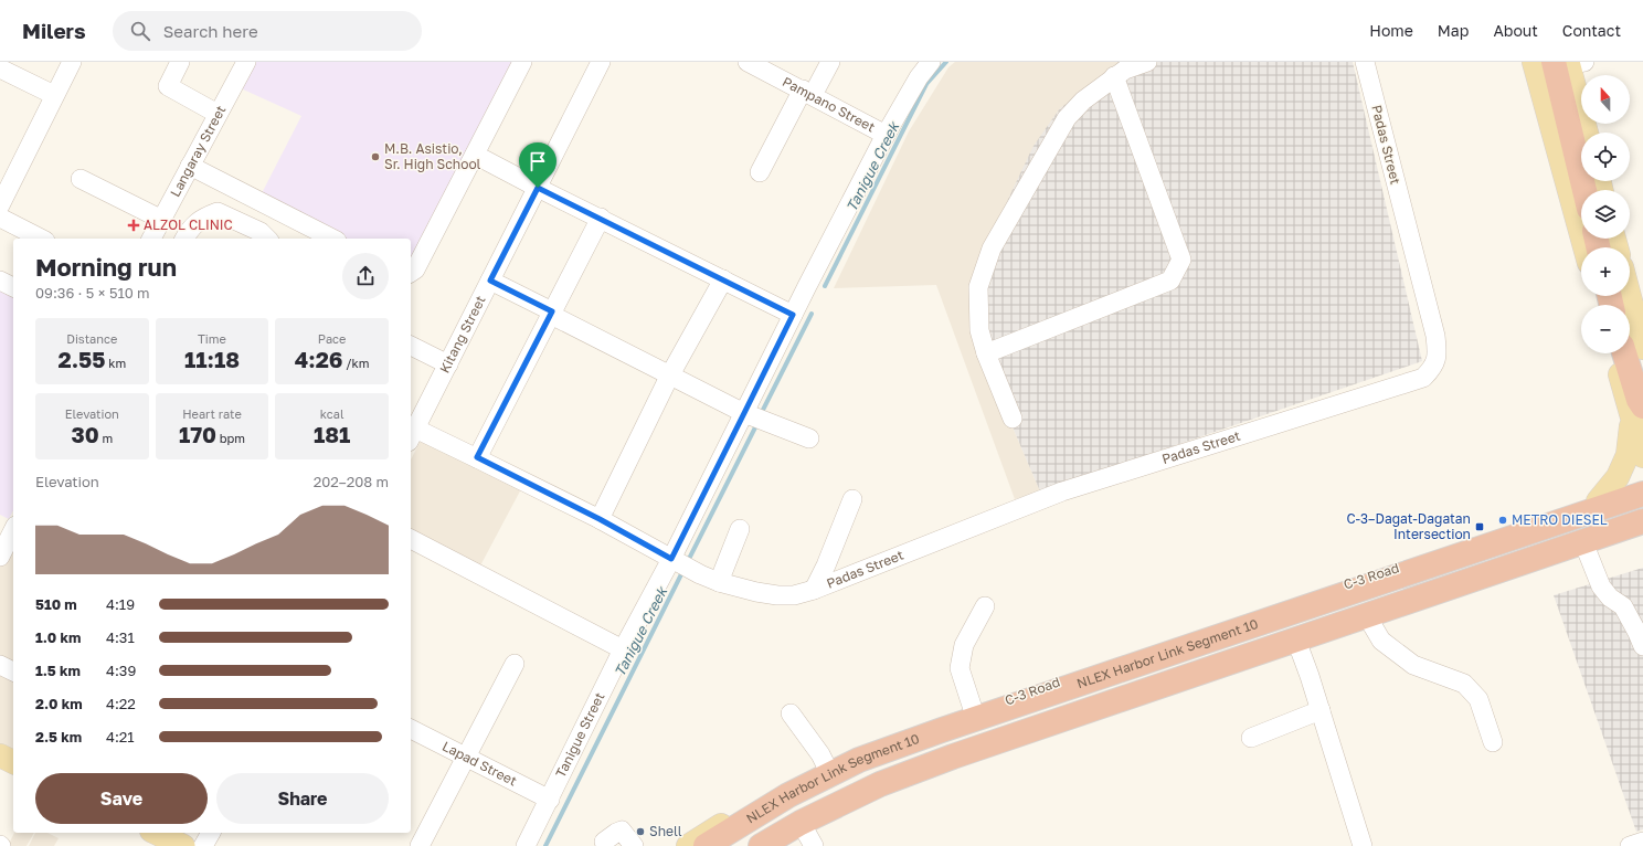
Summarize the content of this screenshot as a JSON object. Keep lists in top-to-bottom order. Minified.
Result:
{"streets":{"highway":["NLEX Harbor Link Segment 10"],"main road":["C-3 Road"],"street":["Pampano Street","Padas Street","Langaray Street","Kitang Street","Tanigue Street","Lapad Street"]},"crossings":[["Pampano Street","Tanigue Street"],["Padas Street","Kitang Street"],["Padas Street","Tanigue Street"],["Tanigue Street","Lapad Street"]],"water":["Tanigue Creek"],"places":{"other":["M.B. Asistio, Sr. High School","METRO DIESEL","Shell"],"health":["ALZOL CLINIC"],"transit":["C-3–Dagat-Dagatan Intersection"]},"north":"top","page":{"header":"Milers","search":"Search here","nav":["Home","Map","About","Contact"],"map_buttons":["+","−"],"heading":["Morning run","09:36 · 5 × 510 m"],"stats":[["Distance","2.55 km"],["Time","11:18"],["Pace","4:26 /km"],["Elevation","30 m"],["Heart rate","170 bpm"],["kcal","181"]],"chart":["Elevation","202–208 m"],"list":[{"name":"510 m","note":"4:19"},{"name":"1.0 km","note":"4:31"},{"name":"1.5 km","note":"4:39"},{"name":"2.0 km","note":"4:22"},{"name":"2.5 km","note":"4:21"}],"buttons":["Save","Share"]}}
